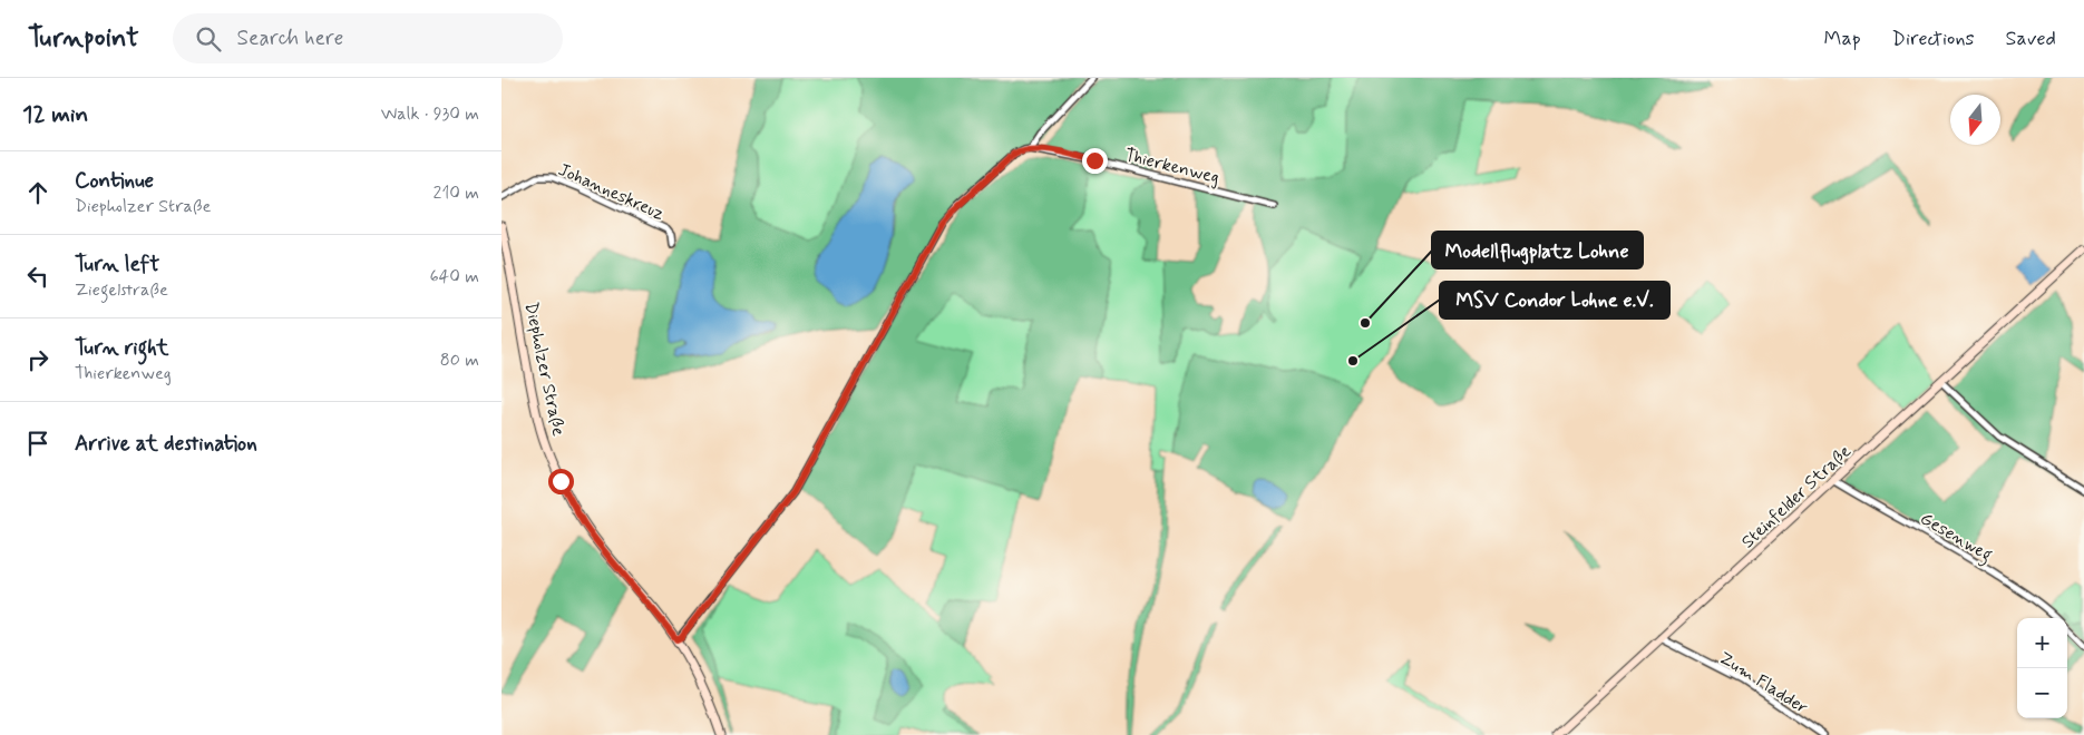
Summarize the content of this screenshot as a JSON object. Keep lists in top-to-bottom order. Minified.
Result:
{"streets":{"main road":["Diepholzer Straße","Steinfelder Straße"],"street":["Thierkenweg","Johanneskreuz","Gesenweg","Zum Fladder"]},"crossings":[["Steinfelder Straße","Gesenweg"],["Steinfelder Straße","Zum Fladder"]],"places":["Modellflugplatz Lohne","MSV Condor Lohne e.V."],"north":"bottom","page":{"header":"Turnpoint","search":"Search here","nav":["Map","Directions","Saved"],"heading":["12 min","Walk · 930 m"],"list":[["Continue","Diepholzer Straße","210 m"],["Turn left","Ziegelstraße","640 m"],["Turn right","Thierkenweg","80 m"],"Arrive at destination"],"map_buttons":["+","−"]}}
